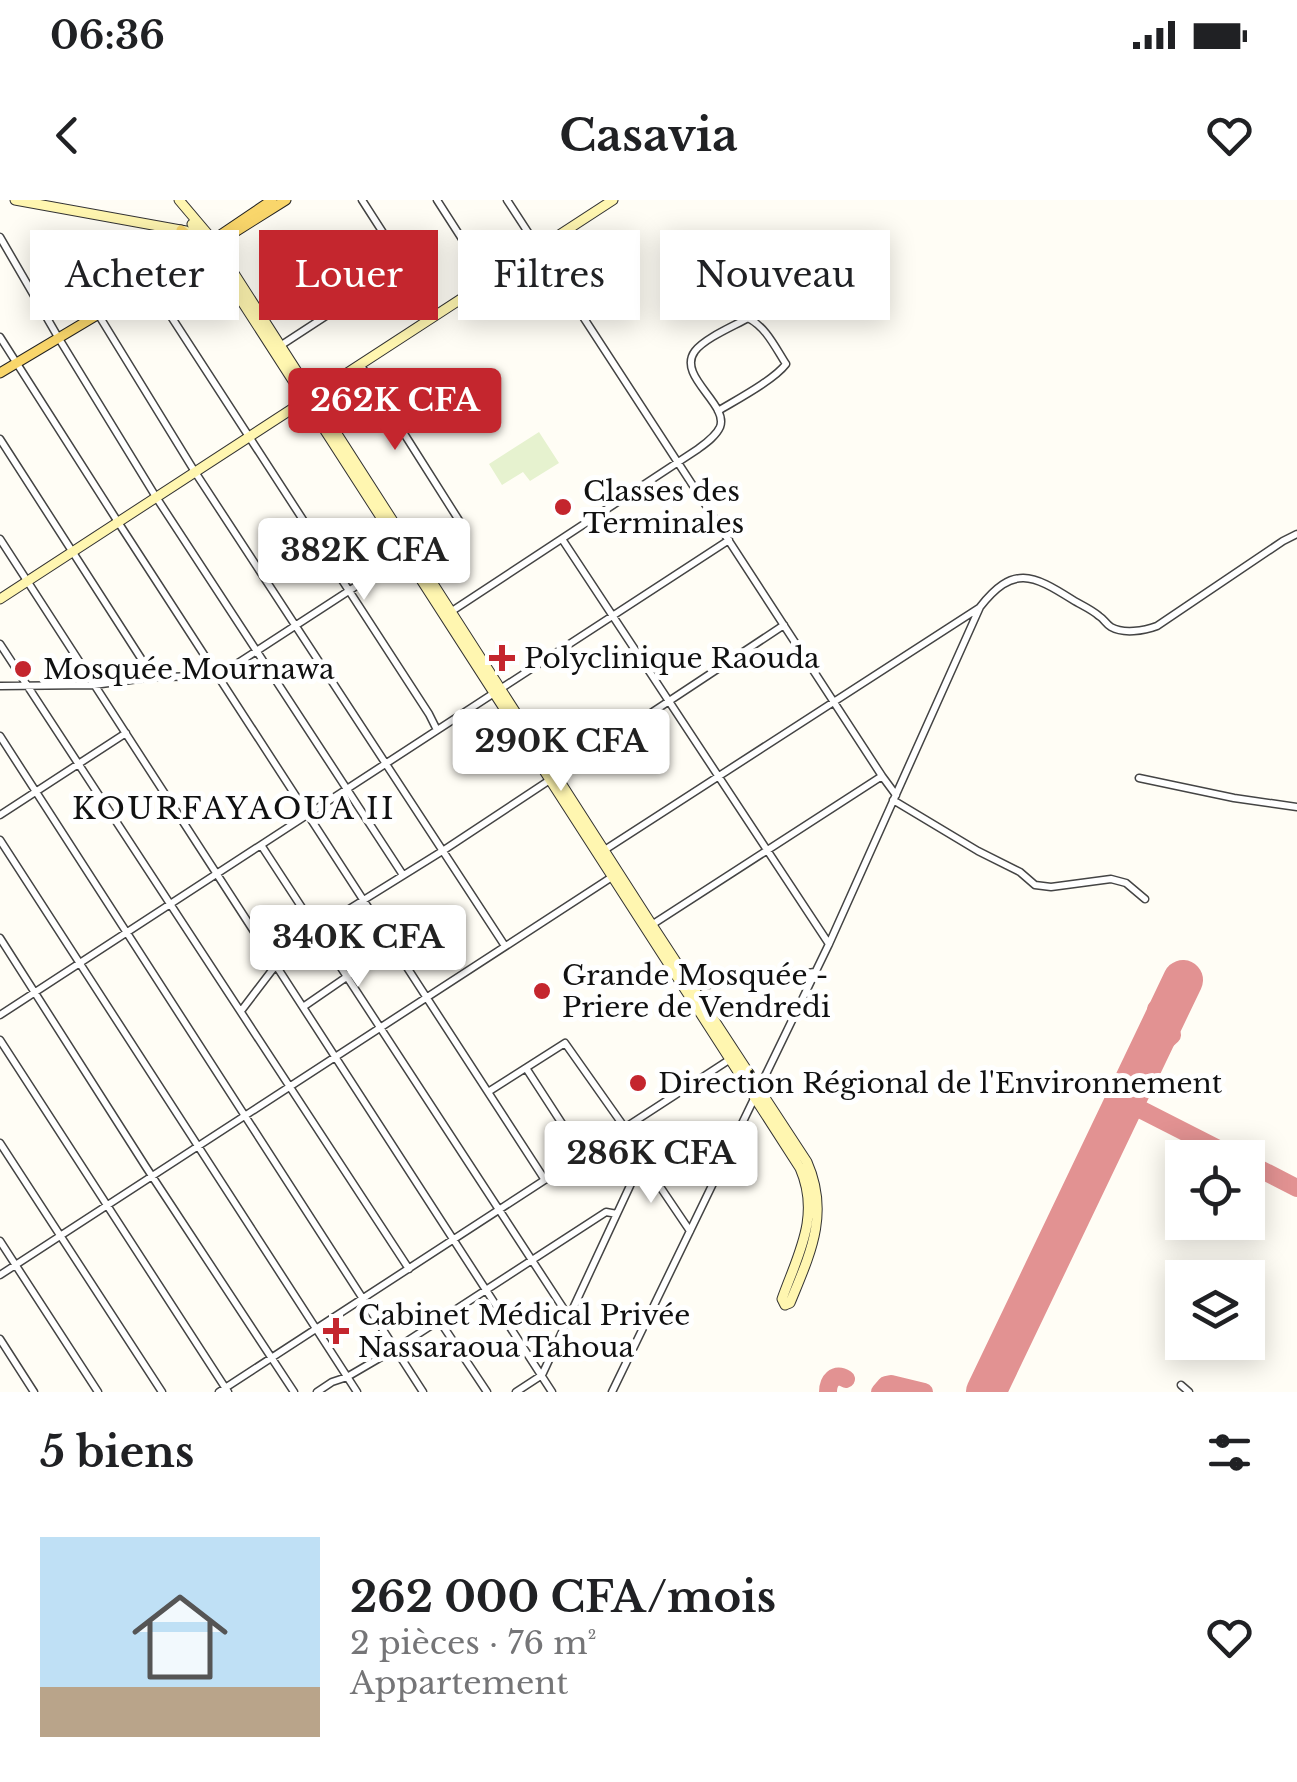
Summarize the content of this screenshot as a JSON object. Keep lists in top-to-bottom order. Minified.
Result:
{"districts":["KOURFAYAOUA II"],"places":{"other":["Classes des Terminales","Mosquée Mournawa","Grande Mosquée - Priere de Vendredi","Direction Régional de l'Environnement"],"health":["Polyclinique Raouda","Cabinet Médical Privée Nassaraoua Tahoua"]},"page":{"status":"06:36","header":"Casavia","chip":["Acheter","Louer","Filtres","Nouveau"],"price":["262K CFA","382K CFA","290K CFA","340K CFA","286K CFA"],"heading":"5 biens","list":[{"name":"262 000 CFA/mois","note":"2 pièces · 76 m² · Appartement"}]}}
